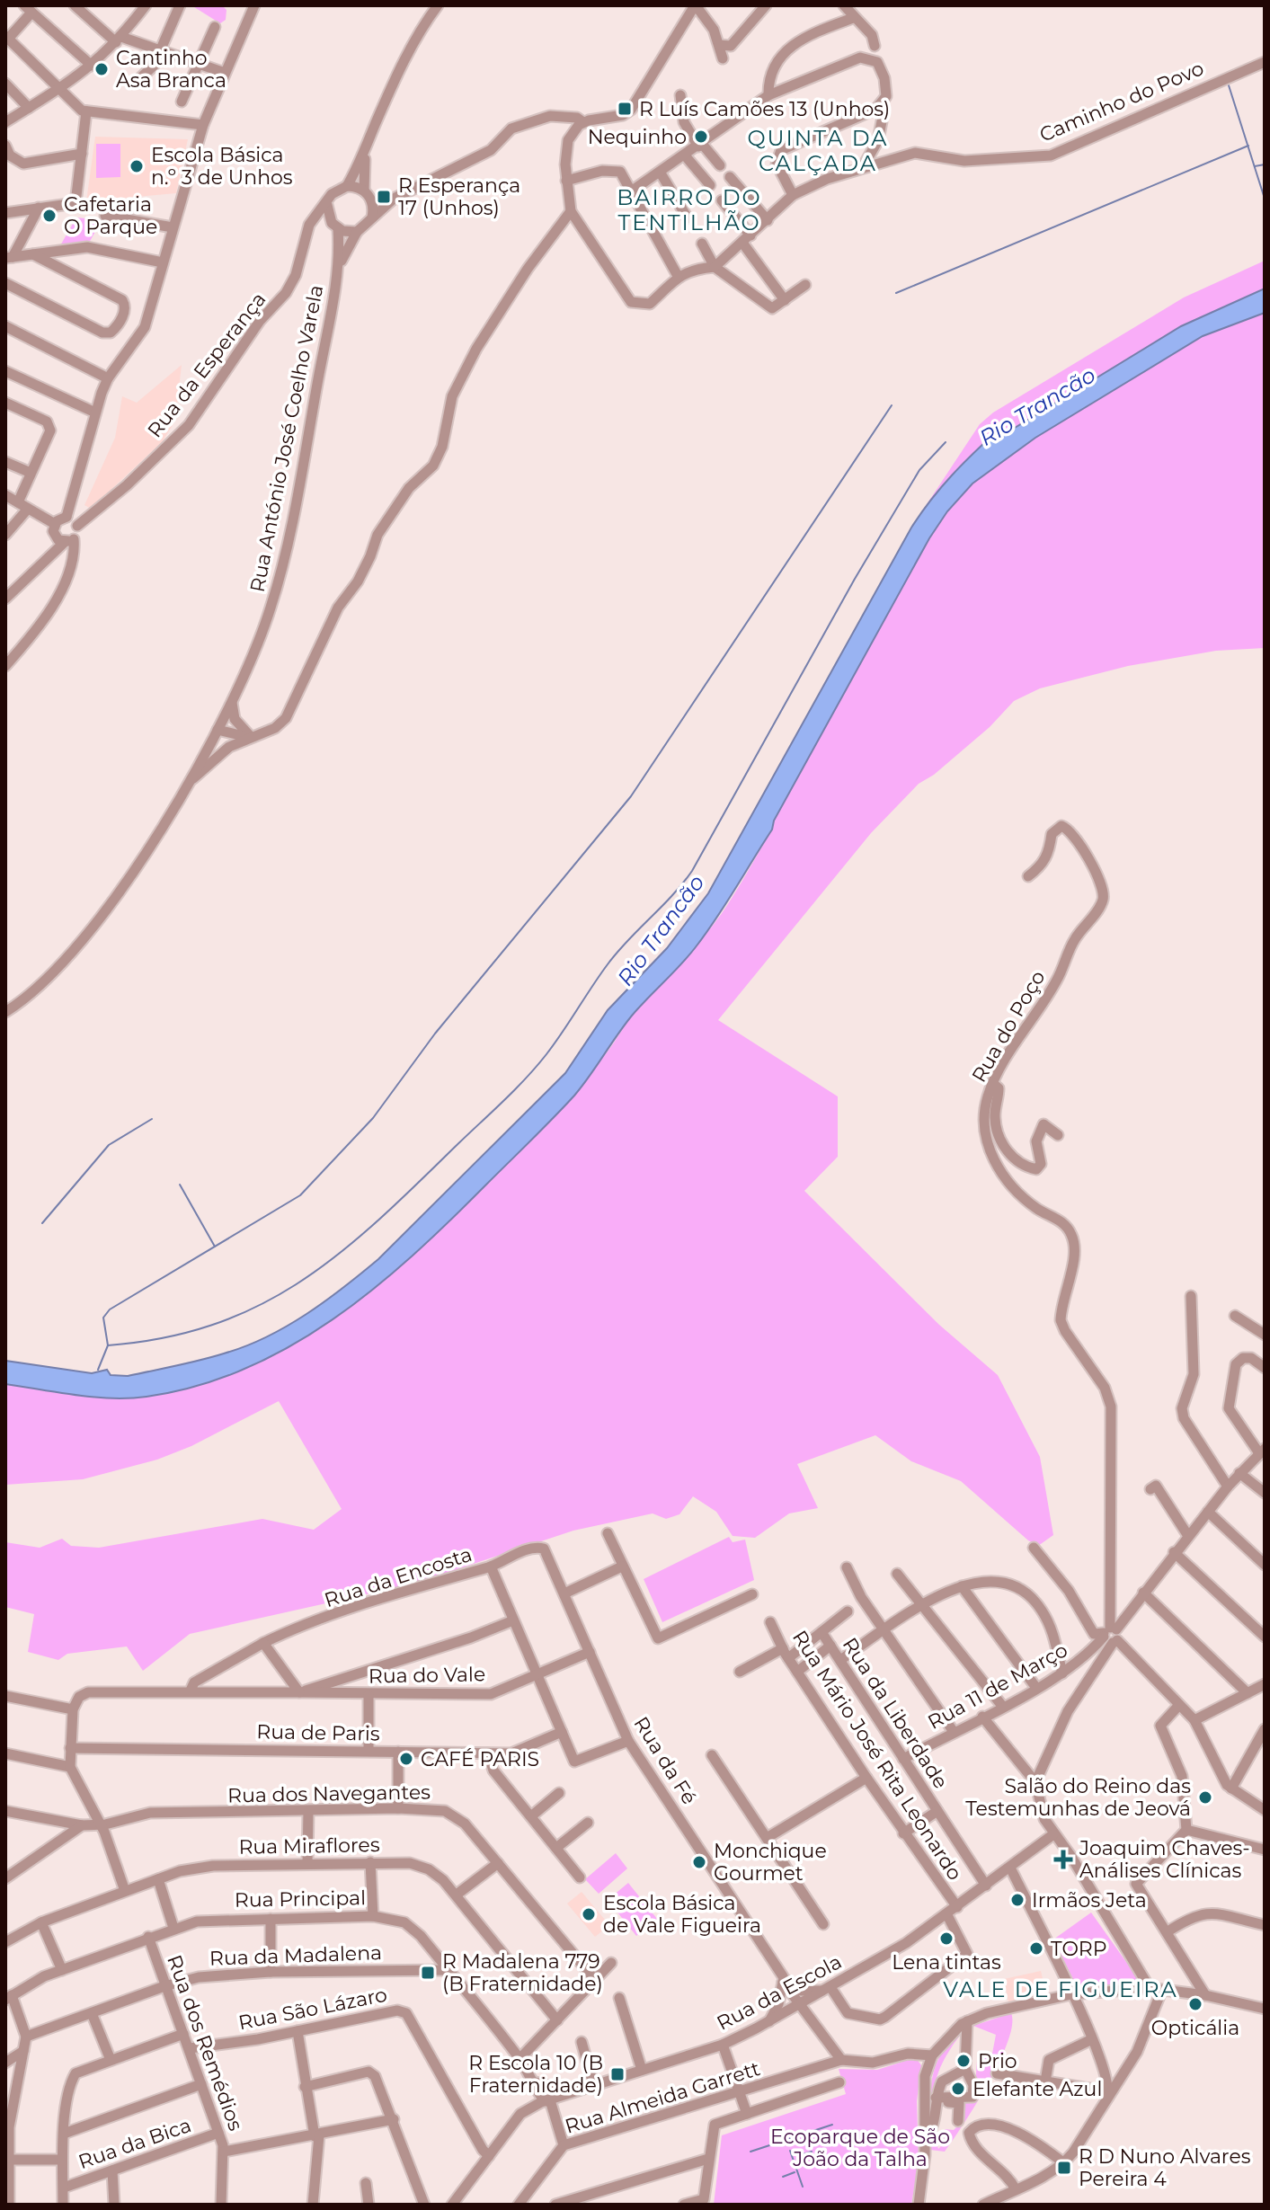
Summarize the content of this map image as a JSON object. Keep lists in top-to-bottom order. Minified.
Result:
{"streets":{"street":["Caminho do Povo","Rua da Esperança","Rua António José Coelho Varela","Rua do Poço","Rua da Encosta","Rua do Vale","Rua 11 de Março","Rua da Liberdade","Rua de Paris","Rua Mário José Rita Leonardo","Rua da Fé","Rua dos Navegantes","Rua Miraflores","Rua Principal","Rua da Madalena","Rua da Escola","Rua São Lázaro","Rua dos Remédios","Rua Almeida Garrett","Rua da Bica"]},"crossings":[["Rua da Esperança","Rua António José Coelho Varela"],["Rua do Poço","Rua 11 de Março"],["Rua da Encosta","Rua do Vale"],["Rua da Encosta","Rua da Fé"],["Rua do Vale","Rua da Fé"],["Rua 11 de Março","Rua da Liberdade"],["Rua da Liberdade","Rua da Escola"],["Rua Mário José Rita Leonardo","Rua da Escola"],["Rua da Fé","Rua da Escola"],["Rua da Fé","Rua Almeida Garrett"],["Rua Principal","Rua da Madalena"],["Rua Principal","Rua da Escola"],["Rua Principal","Rua dos Remédios"],["Rua Principal","Rua Almeida Garrett"],["Rua da Madalena","Rua dos Remédios"],["Rua São Lázaro","Rua dos Remédios"],["Rua dos Remédios","Rua da Bica"]],"districts":["QUINTA DA CALÇADA","BAIRRO DO TENTILHÃO","VALE DE FIGUEIRA"],"water":["Rio Trancão"],"parks":["Ecoparque de São João da Talha"],"places":{"other":["Cantinho Asa Branca","Nequinho","Escola Básica n.º 3 de Unhos","Cafetaria O Parque","CAFÉ PARIS","Salão do Reino das Testemunhas de Jeová","Monchique Gourmet","Irmãos Jeta","Escola Básica de Vale Figueira","Lena tintas","TORP","Opticália","Prio","Elefante Azul"],"transit":["R Luís Camões 13 (Unhos)","R Esperança 17 (Unhos)","R Madalena 779 (B Fraternidade)","R Escola 10 (B Fraternidade)","R D Nuno Alvares Pereira 4"],"health":["Joaquim Chaves- Análises Clínicas"]}}
